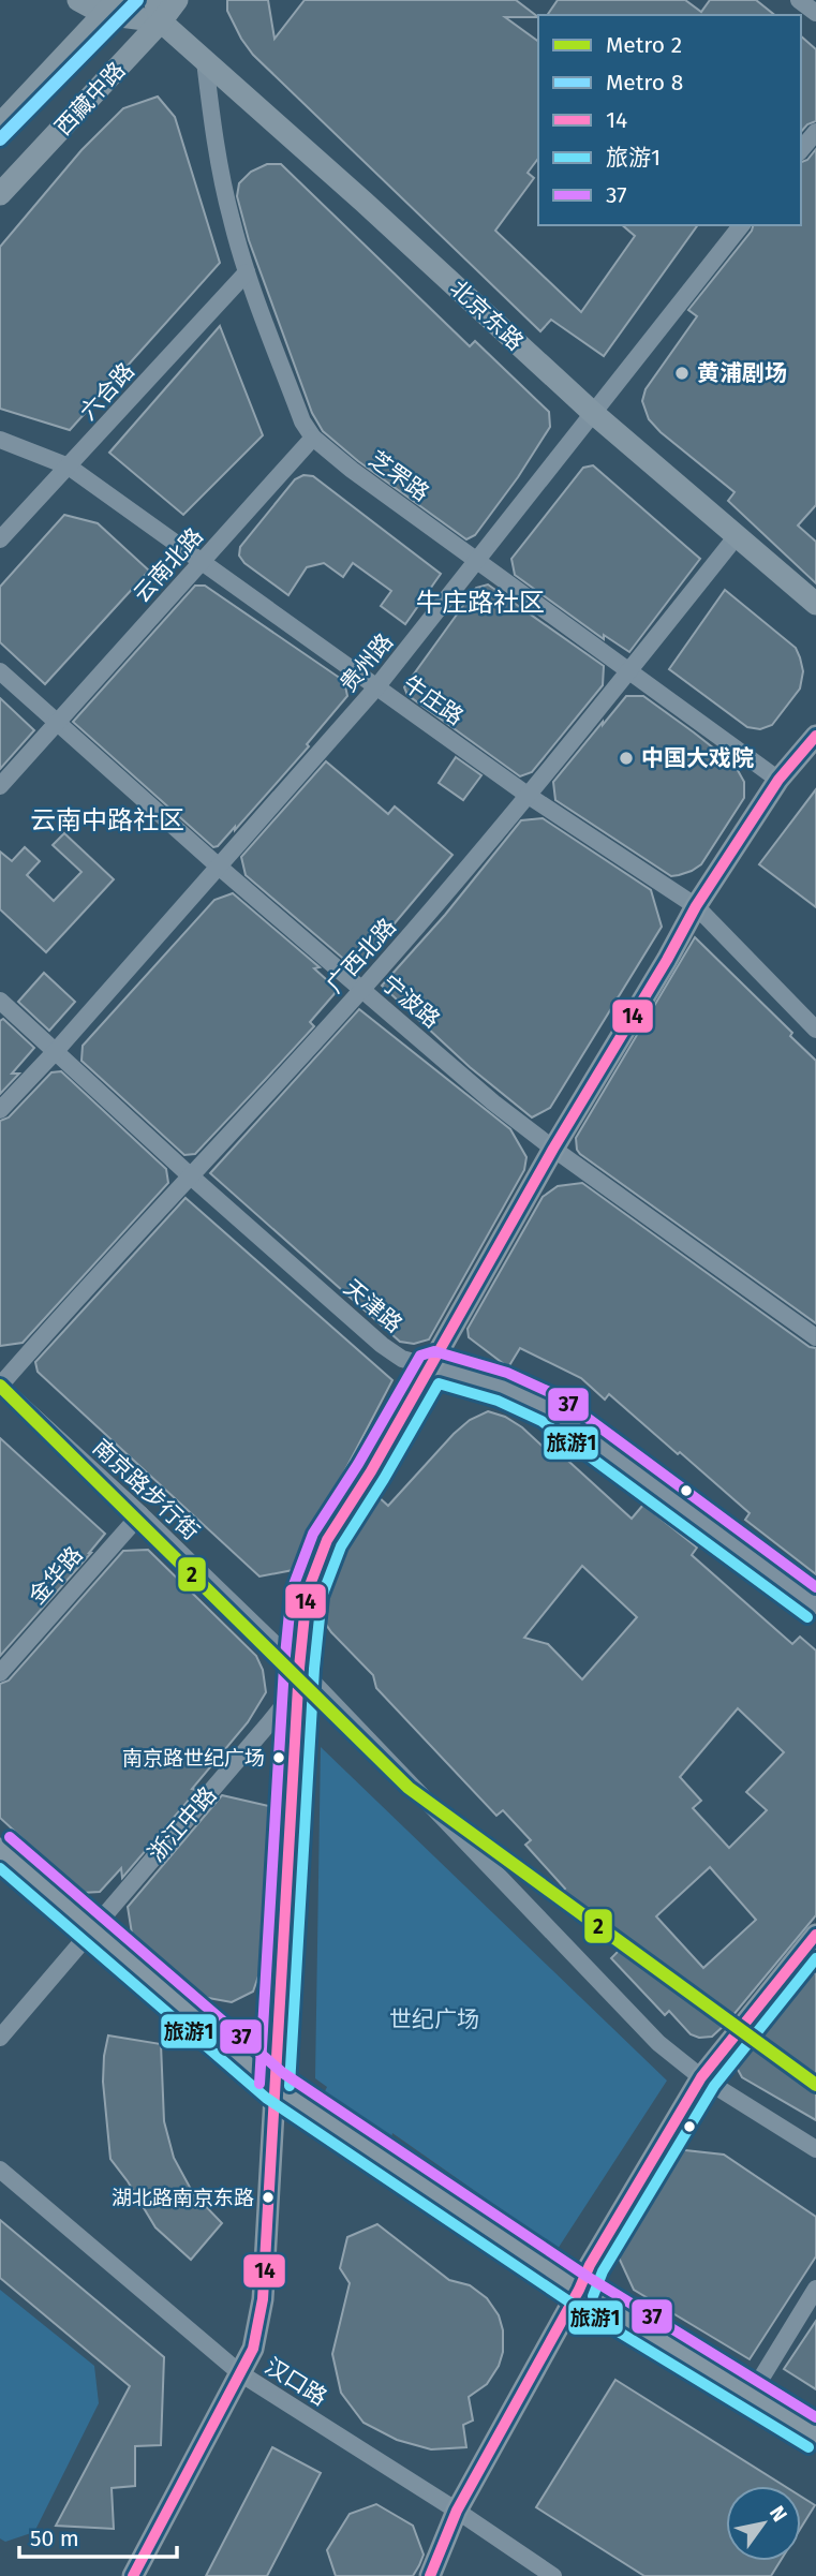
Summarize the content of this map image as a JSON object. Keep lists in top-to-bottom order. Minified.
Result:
{"streets":{"street":["西藏中路","北京东路","六合路","芝罘路","云南北路","贵州路","牛庄路","广西北路","宁波路","天津路","南京路步行街","金华路","浙江中路","汉口路"]},"crossings":[["西藏中路","北京东路"],["北京东路","芝罘路"],["北京东路","贵州路"],["北京东路","广西北路"],["六合路","芝罘路"],["六合路","牛庄路"],["芝罘路","云南北路"],["芝罘路","贵州路"],["芝罘路","广西北路"],["芝罘路","浙江中路"],["云南北路","牛庄路"],["云南北路","宁波路"],["贵州路","牛庄路"],["贵州路","宁波路"],["贵州路","天津路"],["牛庄路","广西北路"],["牛庄路","浙江中路"],["广西北路","宁波路"],["广西北路","天津路"],["广西北路","南京路步行街"],["宁波路","浙江中路"],["天津路","浙江中路"],["南京路步行街","金华路"],["南京路步行街","浙江中路"]],"districts":["牛庄路社区","云南中路社区"],"parks":["世纪广场"],"places":["黄浦剧场","中国大戏院","南京路世纪广场","湖北路南京东路"],"lines":["metro line 8","transit line 14","transit line 37","transit line 旅游1","metro line 2"],"legend":["Metro 2","Metro 8","14","旅游1","37"],"scale_bar":"50 m","north":"top right"}
